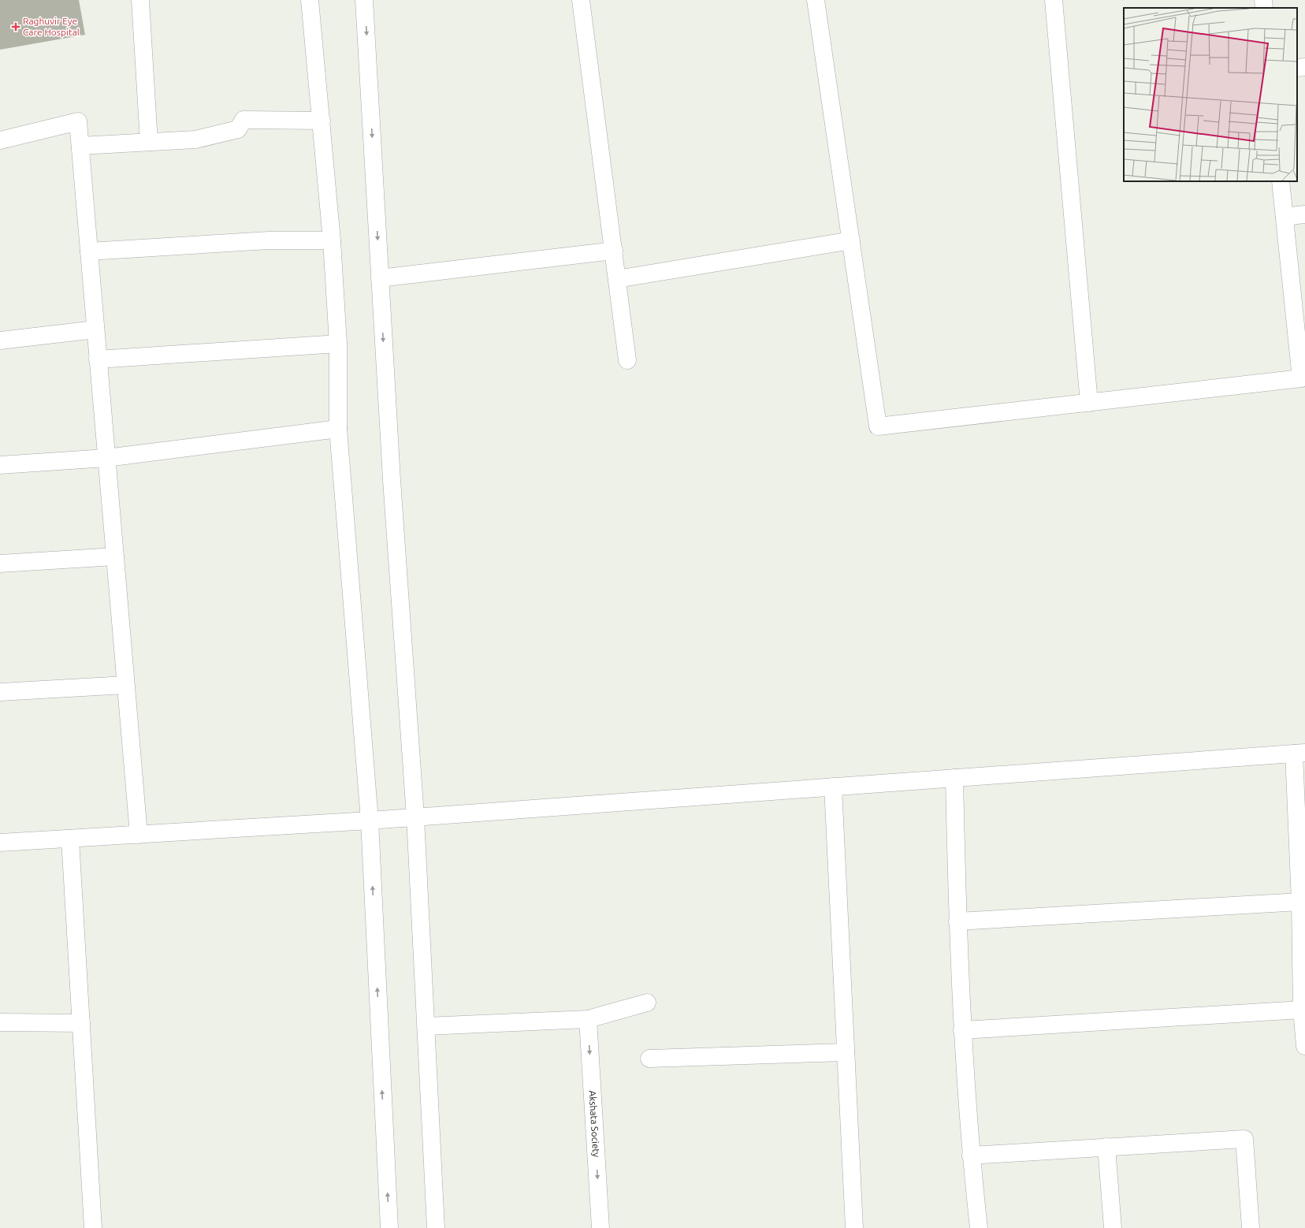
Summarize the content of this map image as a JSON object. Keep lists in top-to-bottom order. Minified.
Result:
{"streets":{"street":["Akshata Society"]},"one_way":["Akshata Society"],"places":{"health":["Raghuvir Eye Care Hospital"]}}
